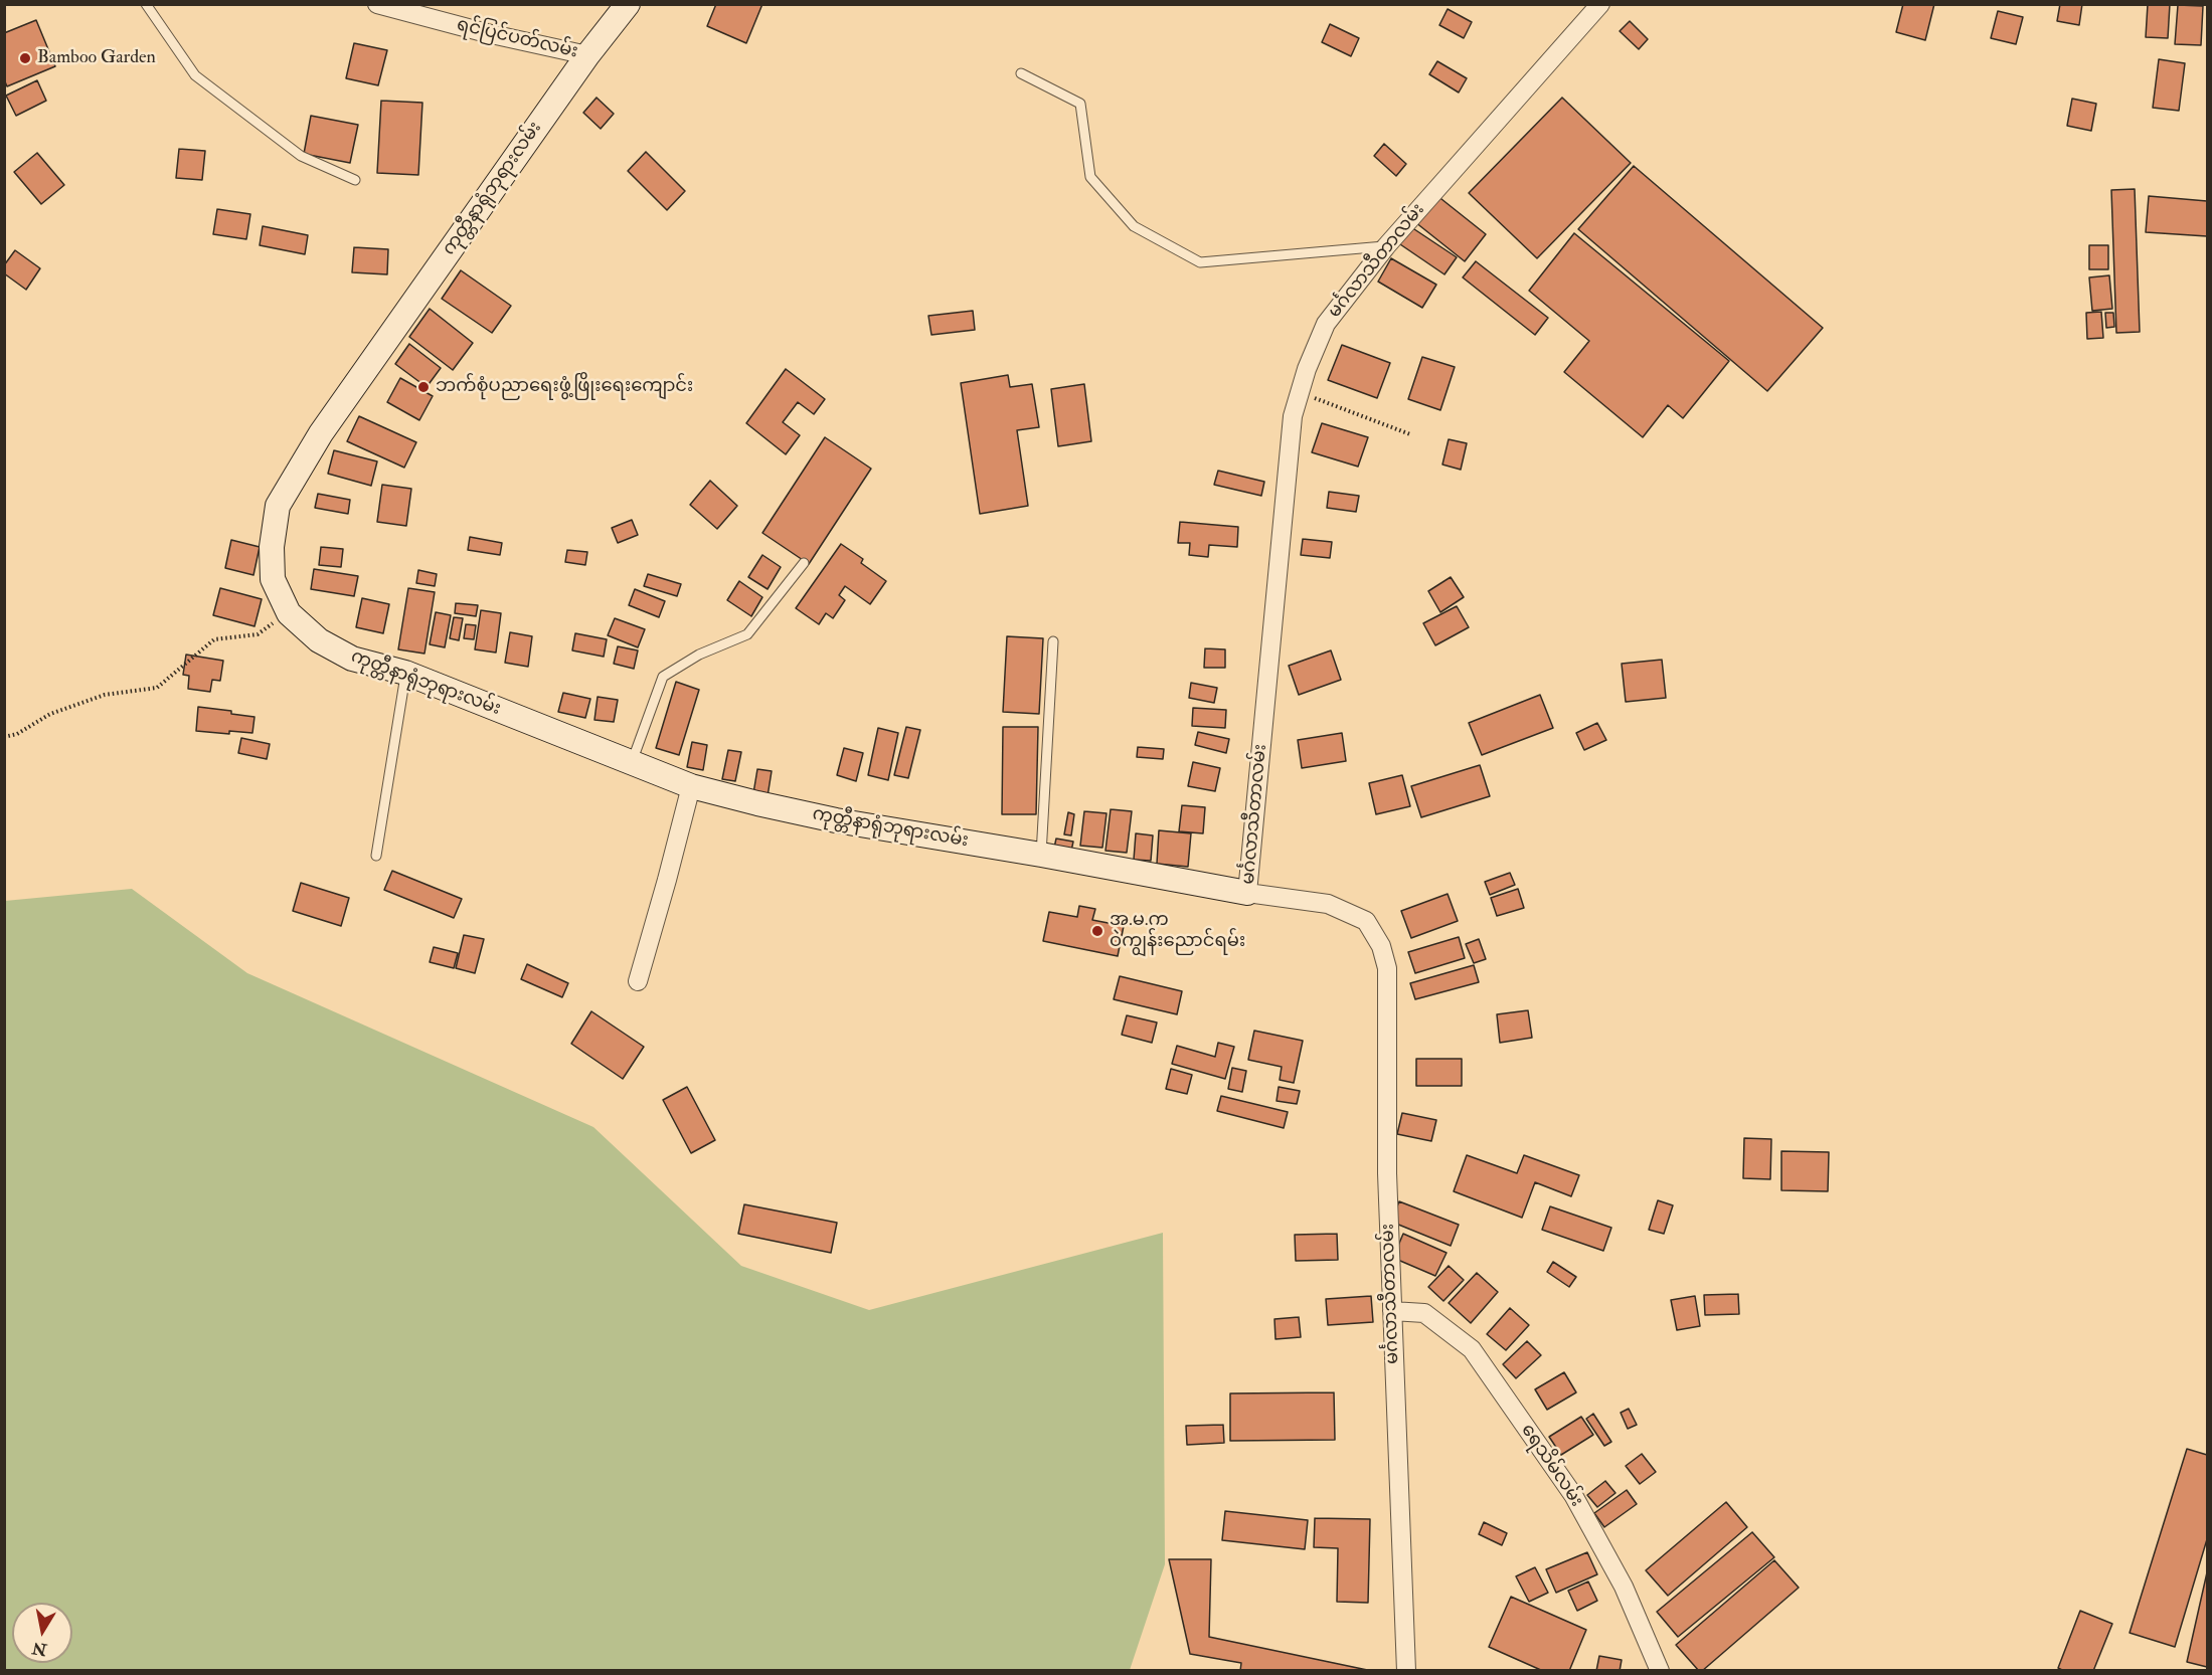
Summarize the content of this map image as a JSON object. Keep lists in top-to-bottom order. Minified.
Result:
{"streets":{"street":["ရင်ပြင်ပတ်လမ်း","ကုတ္တီနာရုံဘုရားလမ်း","မင်္ဂလာသီတာလမ်း","ရေသိမ်လမ်း"]},"crossings":[["ရင်ပြင်ပတ်လမ်း","ကုတ္တီနာရုံဘုရားလမ်း"],["ကုတ္တီနာရုံဘုရားလမ်း","မင်္ဂလာသီတာလမ်း"],["မင်္ဂလာသီတာလမ်း","ရေသိမ်လမ်း"]],"places":["Bamboo Garden","ဘက်စုံပညာရေးဖွံ့ဖြိုးရေးကျောင်း","အ.မ.က ဝဲကျွန်းညောင်ရမ်း"],"north":"bottom"}
